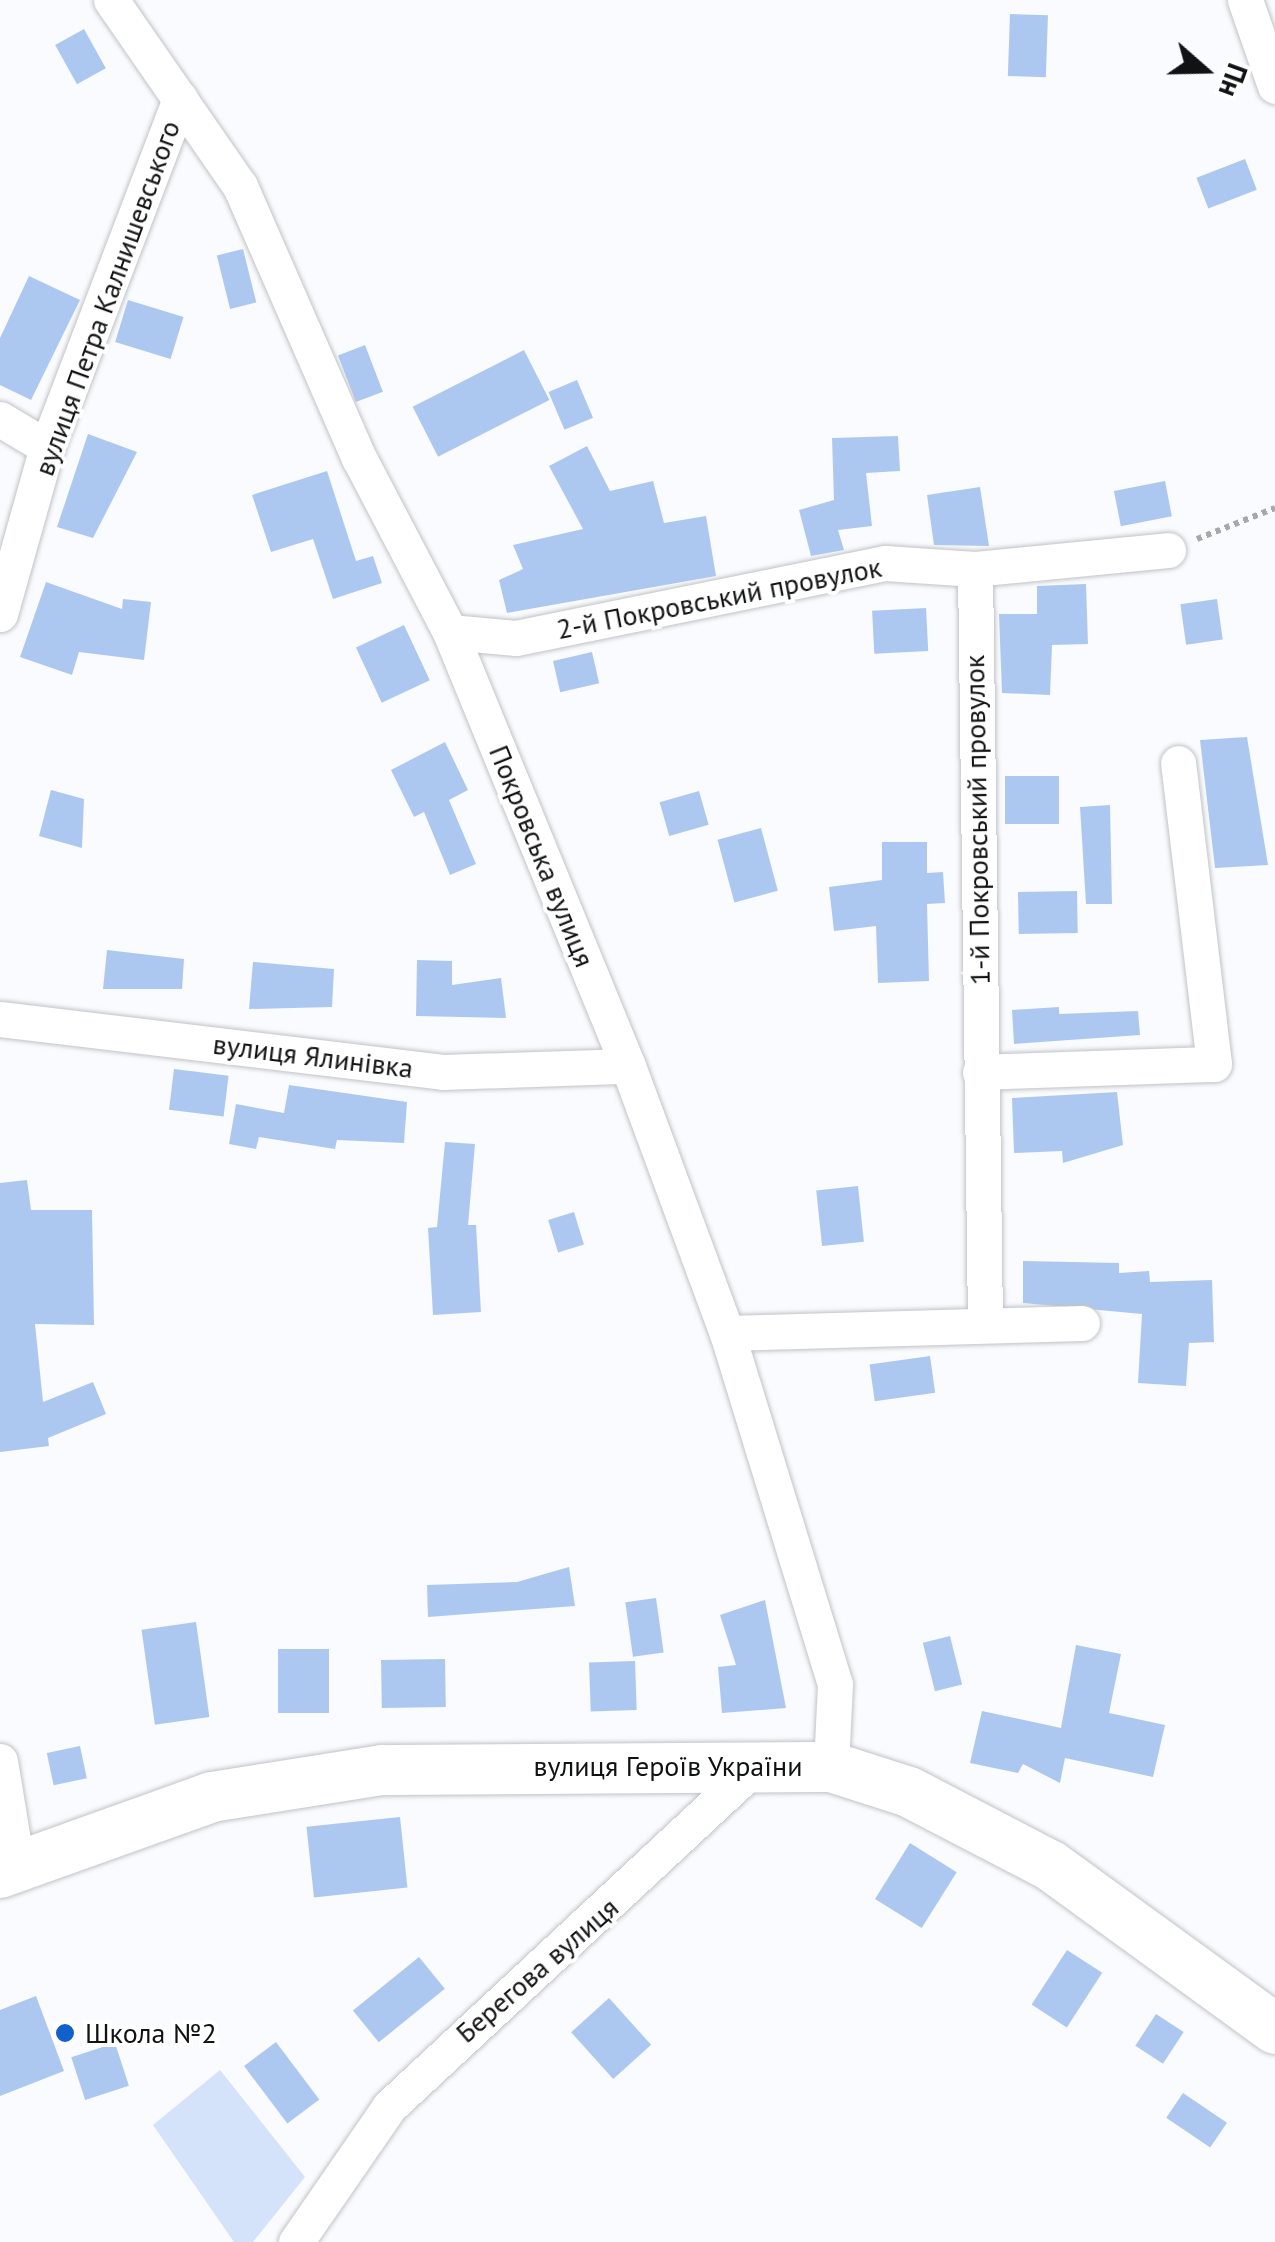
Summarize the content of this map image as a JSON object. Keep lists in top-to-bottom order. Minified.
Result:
{"streets":{"main road":["вулиця Героїв України"],"street":["вулиця Петра Калнишевського","2-й Покровський провулок","1-й Покровський провулок","Покровська вулиця","вулиця Ялинівка","Берегова вулиця"]},"crossings":[["вулиця Петра Калнишевського","Покровська вулиця"],["2-й Покровський провулок","1-й Покровський провулок"],["2-й Покровський провулок","Покровська вулиця"],["Покровська вулиця","вулиця Ялинівка"],["Покровська вулиця","вулиця Героїв України"],["вулиця Героїв України","Берегова вулиця"]],"places":["Школа №2"],"north":"right"}
